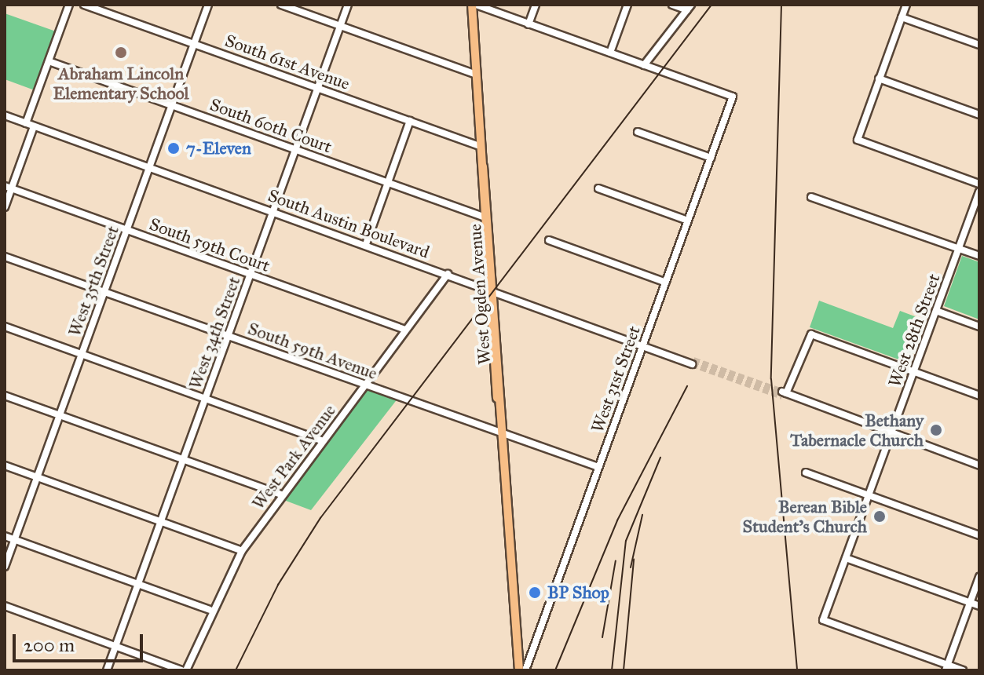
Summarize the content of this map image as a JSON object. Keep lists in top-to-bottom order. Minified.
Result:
{"streets":{"main road":["West Ogden Avenue"],"street":["South 61st Avenue","South 60th Court","South Austin Boulevard","South 59th Court","West 35th Street","West 28th Street","West 34th Street","South 59th Avenue","West 31st Street","West Park Avenue"]},"crossings":[["South 61st Avenue","West 35th Street"],["South 61st Avenue","West Ogden Avenue"],["South 61st Avenue","West 34th Street"],["South 60th Court","West 35th Street"],["South 60th Court","West Ogden Avenue"],["South 60th Court","West 34th Street"],["South Austin Boulevard","West 35th Street"],["South Austin Boulevard","West Ogden Avenue"],["South Austin Boulevard","West 34th Street"],["South Austin Boulevard","West 31st Street"],["South Austin Boulevard","West Park Avenue"],["South 59th Court","West 35th Street"],["South 59th Court","West 34th Street"],["South 59th Court","West Park Avenue"],["West 35th Street","South 59th Avenue"],["West Ogden Avenue","South 59th Avenue"],["West 34th Street","South 59th Avenue"],["South 59th Avenue","West 31st Street"],["South 59th Avenue","West Park Avenue"]],"places":["Abraham Lincoln Elementary School","7-Eleven","Bethany Tabernacle Church","Berean Bible Student's Church","BP Shop"],"scale_bar":"200 m"}
